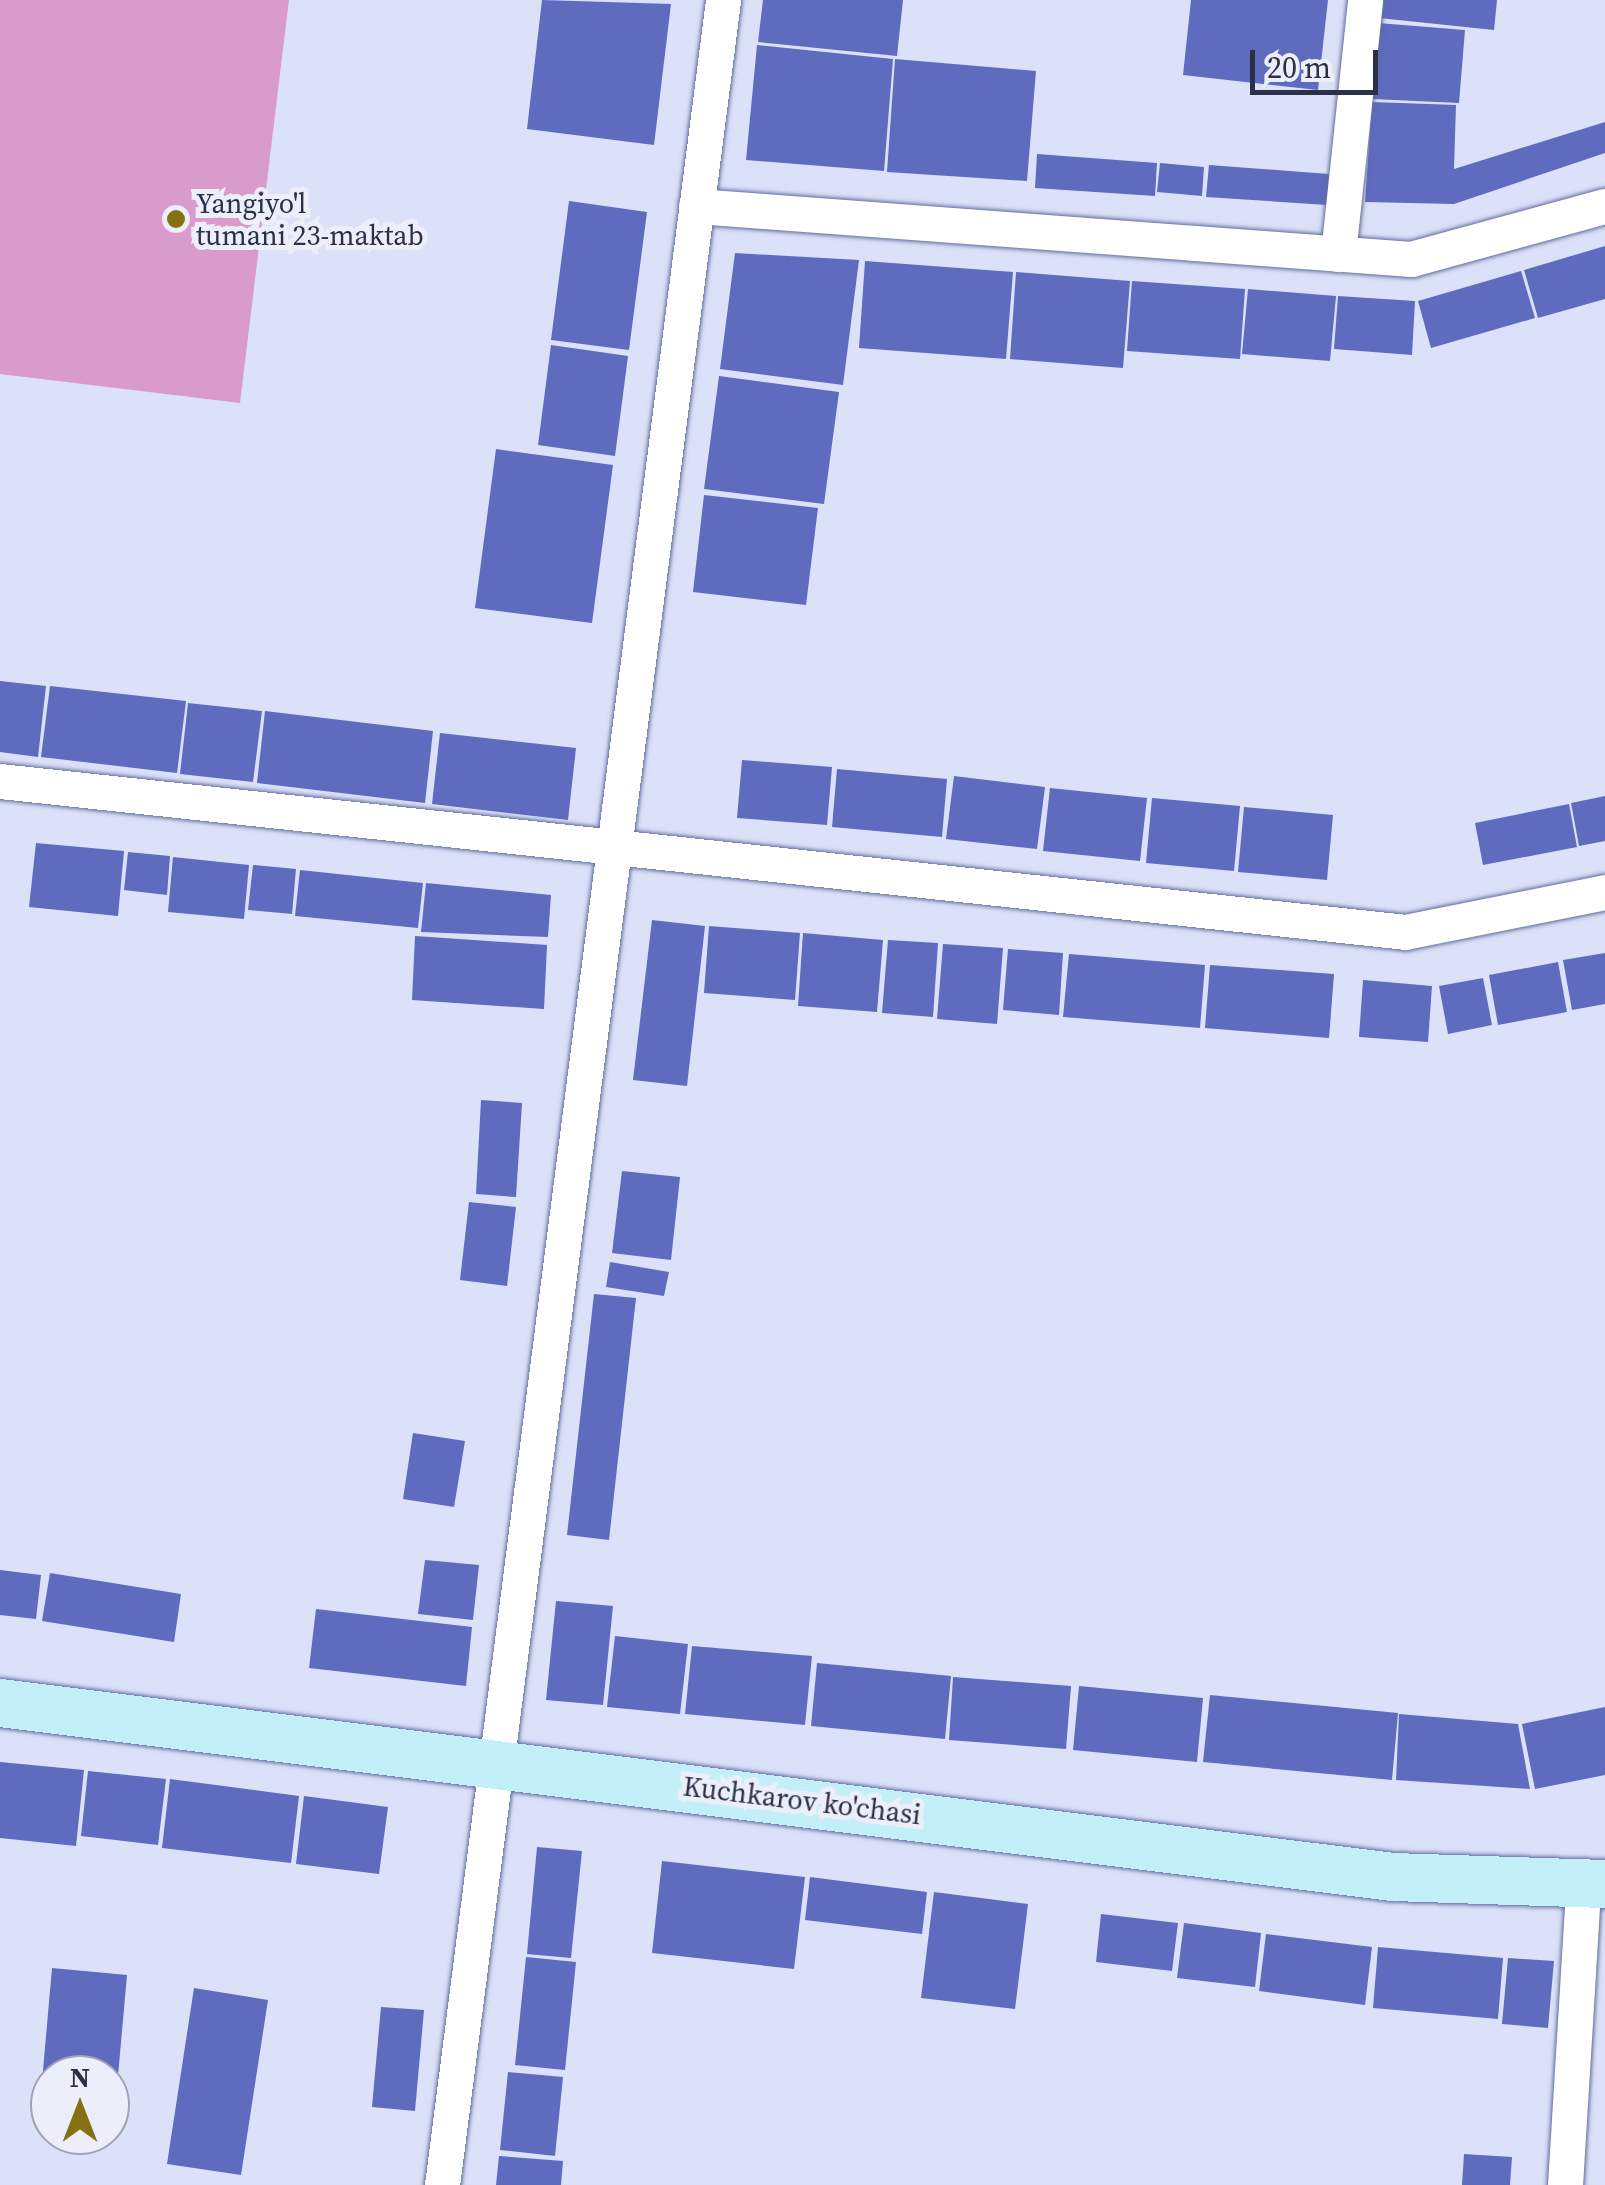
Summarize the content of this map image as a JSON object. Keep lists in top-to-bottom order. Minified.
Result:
{"streets":{"main road":["Kuchkarov ko'chasi"]},"places":["Yangiyo'l tumani 23-maktab"],"scale_bar":"20 m","north":"top"}
